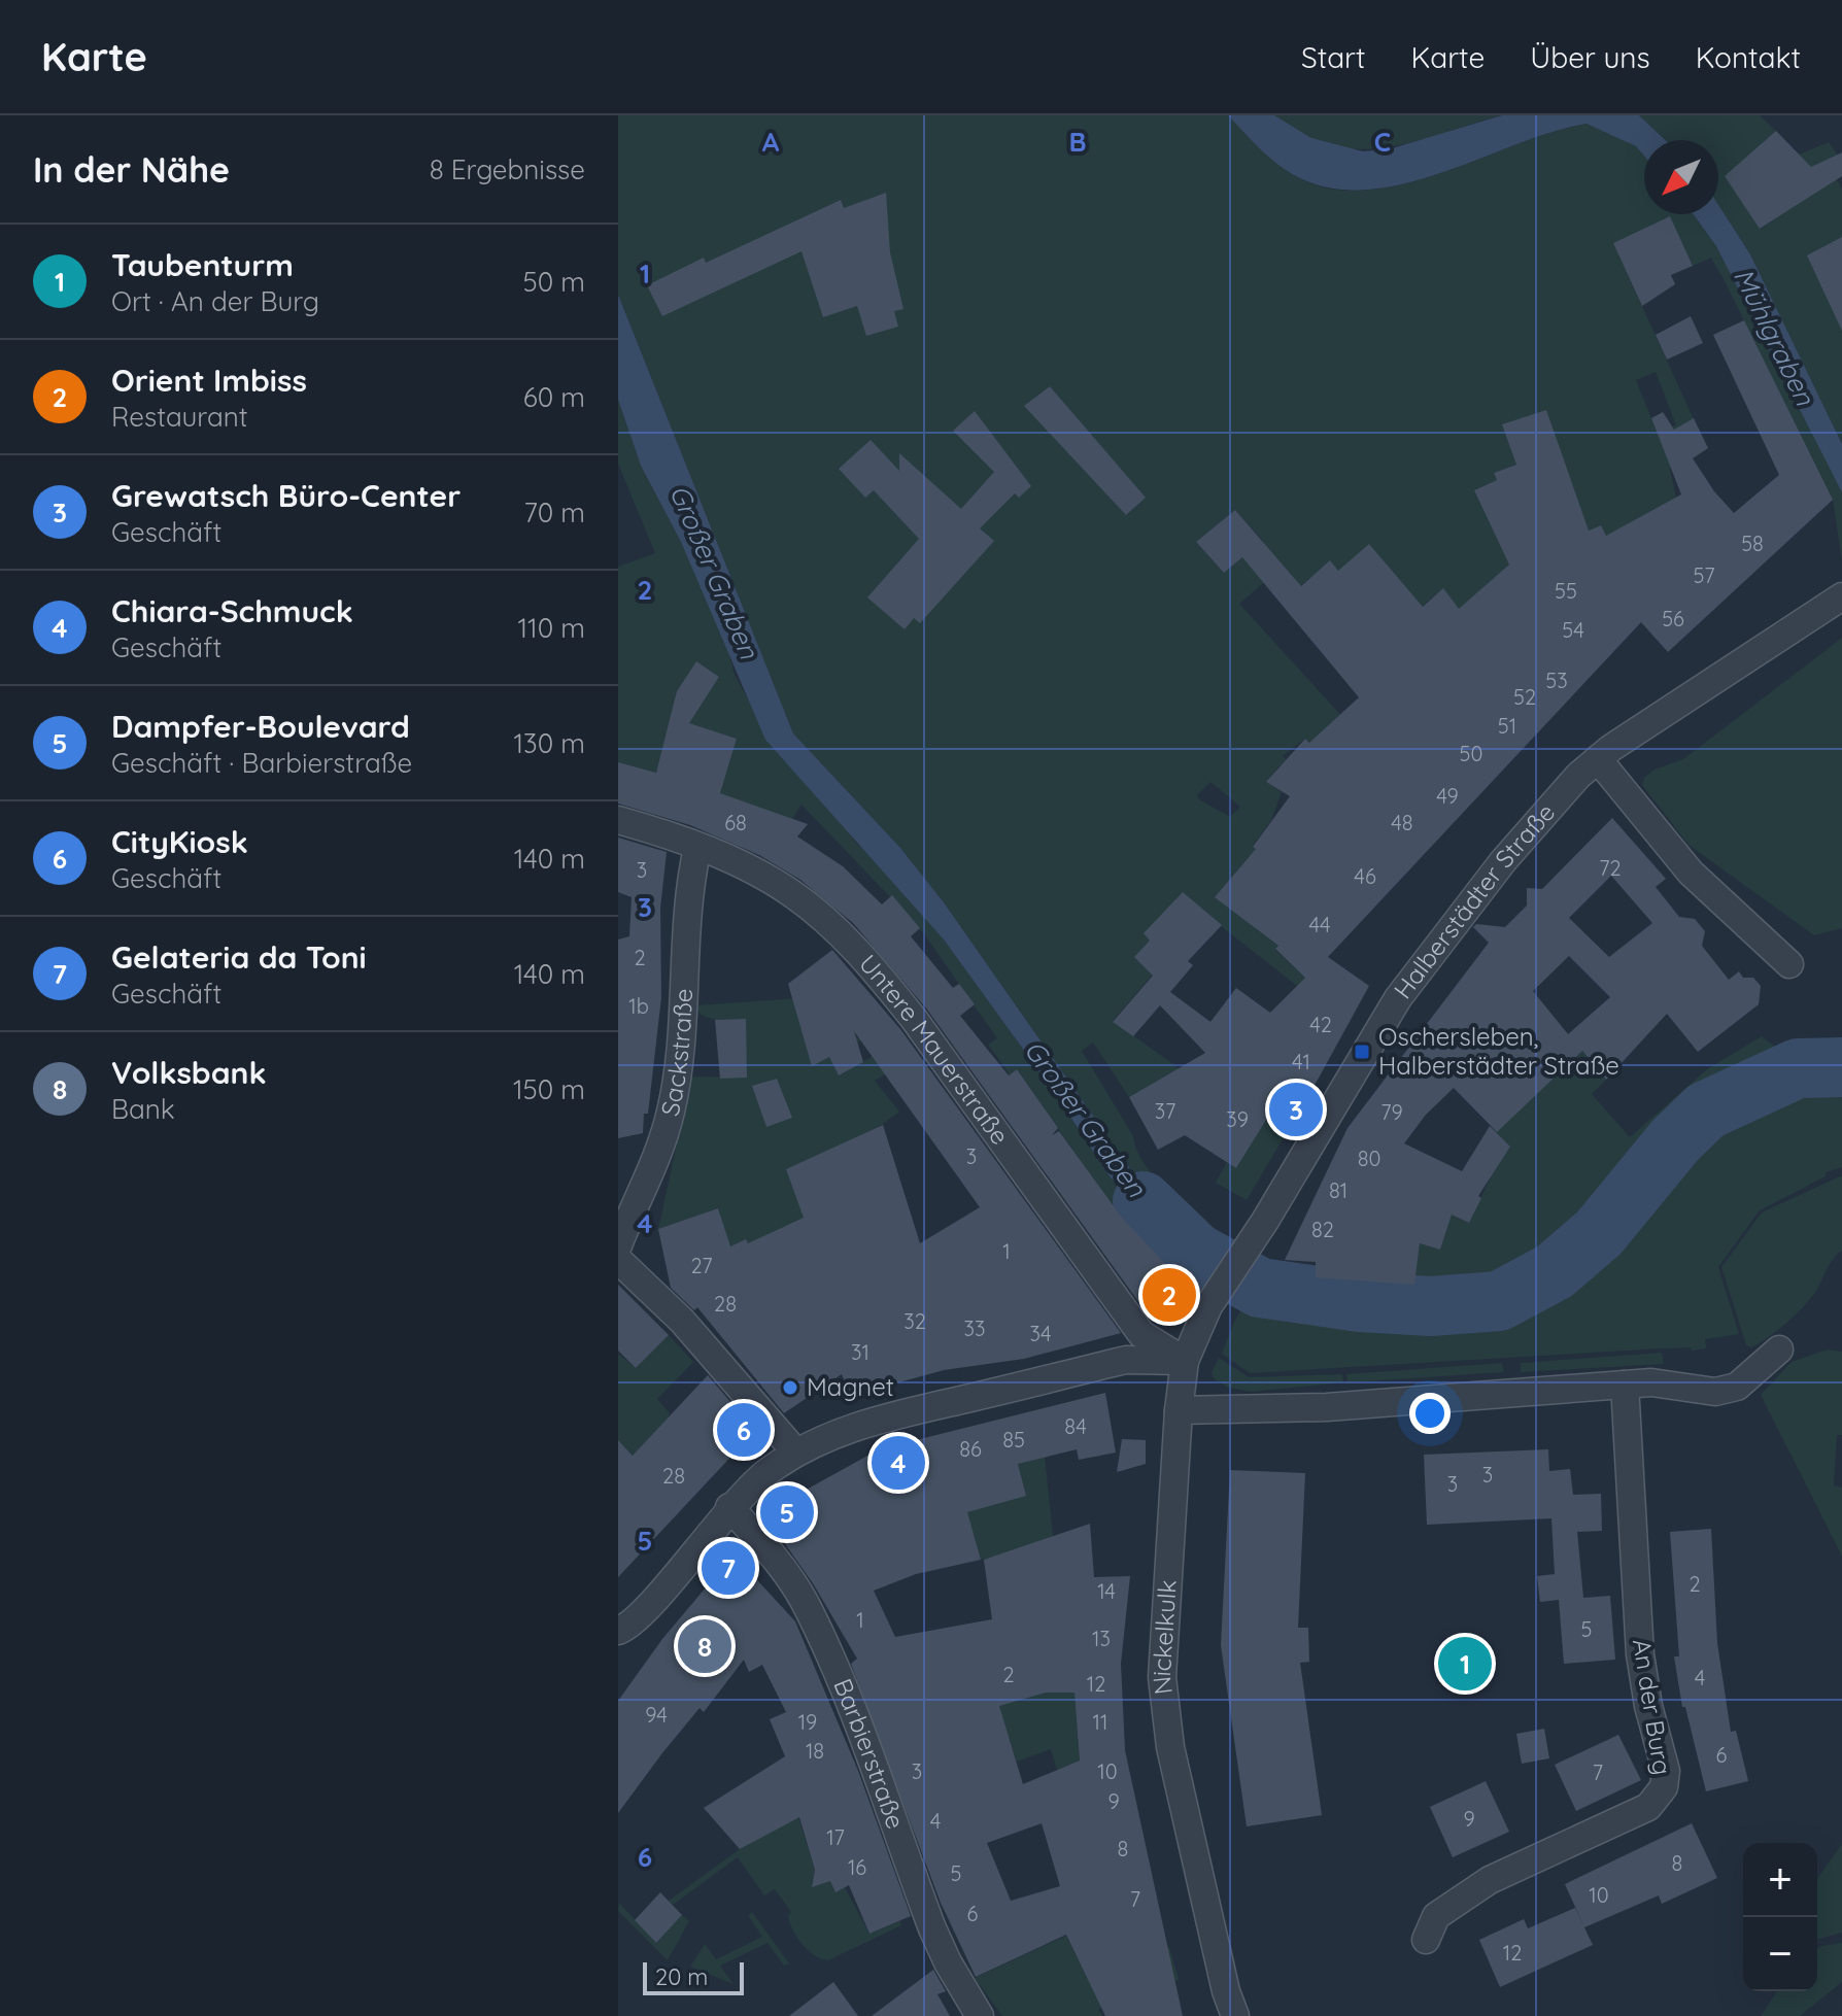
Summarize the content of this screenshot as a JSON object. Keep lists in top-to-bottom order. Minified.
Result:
{"streets":{"street":["Halberstädter Straße","Sackstraße","Untere Mauerstraße","Nickelkulk","An der Burg","Barbierstraße"]},"crossings":[["Halberstädter Straße","Untere Mauerstraße"],["Halberstädter Straße","Nickelkulk"],["Sackstraße","Untere Mauerstraße"],["Untere Mauerstraße","Nickelkulk"]],"water":["Mühlgraben","Großer Graben"],"places":{"transit":["Oschersleben, Halberstädter Straße"],"other":["Magnet"]},"house_numbers":["58","57","55","56","54","53","52","51","50","49","68","48","72","3","46","44","2","1b","42","41","37","79","39","3","80","81","82","1","27","28","32","33","34","31","84","85","86","3","28","3","2","14","1","5","13","2","4","12","94","19","11","18","6","3","10","7","9","9","4","17","8","8","16","5","10","7","6","12"],"scale_bar":"20 m","north":"bottom left","page":{"header":"Karte","nav":["Start","Karte","Über uns","Kontakt"],"heading":["In der Nähe","8 Ergebnisse"],"list":[{"mark":"1","name":"Taubenturm","note":"Ort · An der Burg","value":"50 m"},{"mark":"2","name":"Orient Imbiss","note":"Restaurant","value":"60 m"},{"mark":"3","name":"Grewatsch Büro-Center","note":"Geschäft","value":"70 m"},{"mark":"4","name":"Chiara-Schmuck","note":"Geschäft","value":"110 m"},{"mark":"5","name":"Dampfer-Boulevard","note":"Geschäft · Barbierstraße","value":"130 m"},{"mark":"6","name":"CityKiosk","note":"Geschäft","value":"140 m"},{"mark":"7","name":"Gelateria da Toni","note":"Geschäft","value":"140 m"},{"mark":"8","name":"Volksbank","note":"Bank","value":"150 m"}],"pins":["3","2","6","4","5","7","8","1"],"map_buttons":["+","−"],"scale":"20 m"},"grid":{"columns":["A","B","C"],"rows":["1","2","3","4","5","6"]}}
